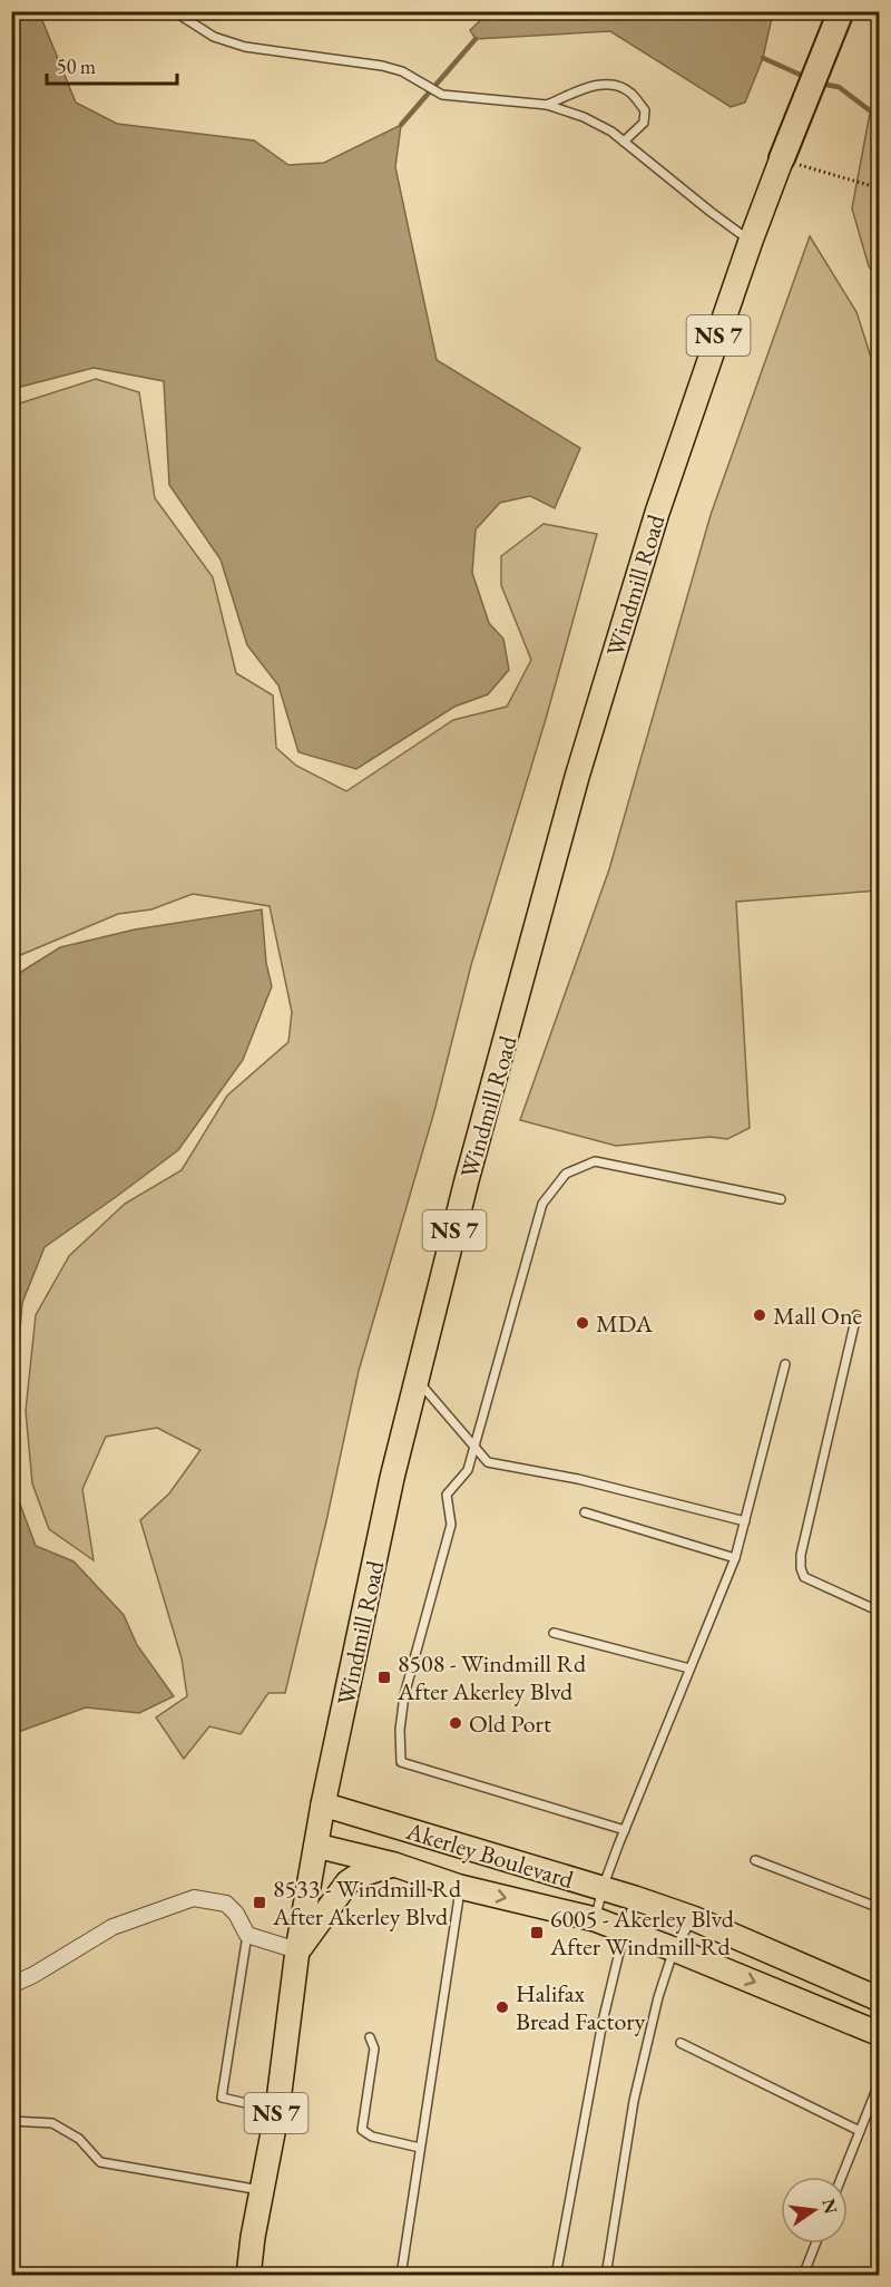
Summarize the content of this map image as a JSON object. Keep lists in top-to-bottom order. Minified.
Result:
{"streets":{"highway":["NS 7","Windmill Road"],"main road":["Akerley Boulevard"]},"crossings":[["Windmill Road","Akerley Boulevard"]],"places":{"other":["Mall One","MDA","Old Port","Halifax Bread Factory"],"transit":["8508 - Windmill Rd After Akerley Blvd","8533 - Windmill Rd After Akerley Blvd","6005 - Akerley Blvd After Windmill Rd"]},"scale_bar":"50 m","north":"right"}
